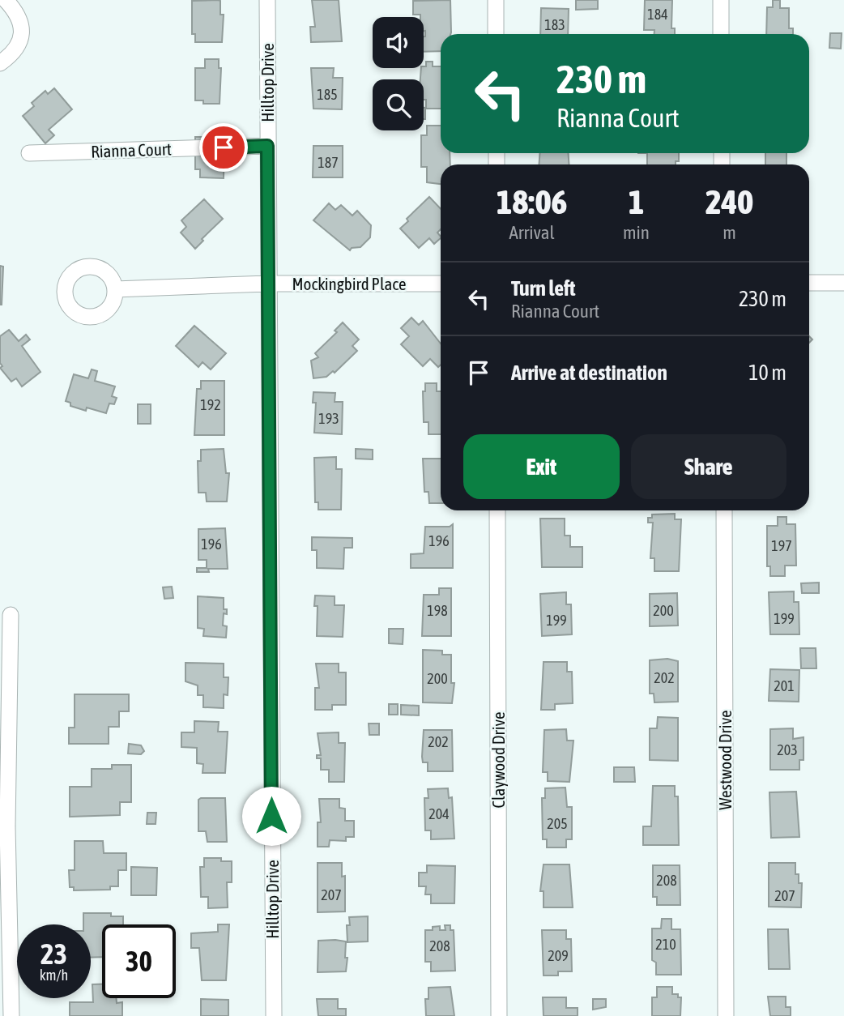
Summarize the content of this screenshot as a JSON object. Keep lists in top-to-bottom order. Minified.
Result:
{"streets":{"street":["Hilltop Drive","Rianna Court","Mockingbird Place","Claywood Drive","Westwood Drive"]},"crossings":[["Hilltop Drive","Rianna Court"],["Hilltop Drive","Mockingbird Place"]],"house_numbers":["184","183","185","187","192","193","196","196","197","198","200","199","199","202","200","201","202","203","204","205","208","207","207","210","208","209"],"page":{"turn":["230 m","Rianna Court"],"eta":["18:06","Arrival","1","min","240","m"],"list":[{"name":"Turn left","note":"Rianna Court","value":"230 m"},{"name":"Arrive at destination","value":"10 m"}],"buttons":["Exit","Share"],"speed":"23 km/h","limit":"30"}}
